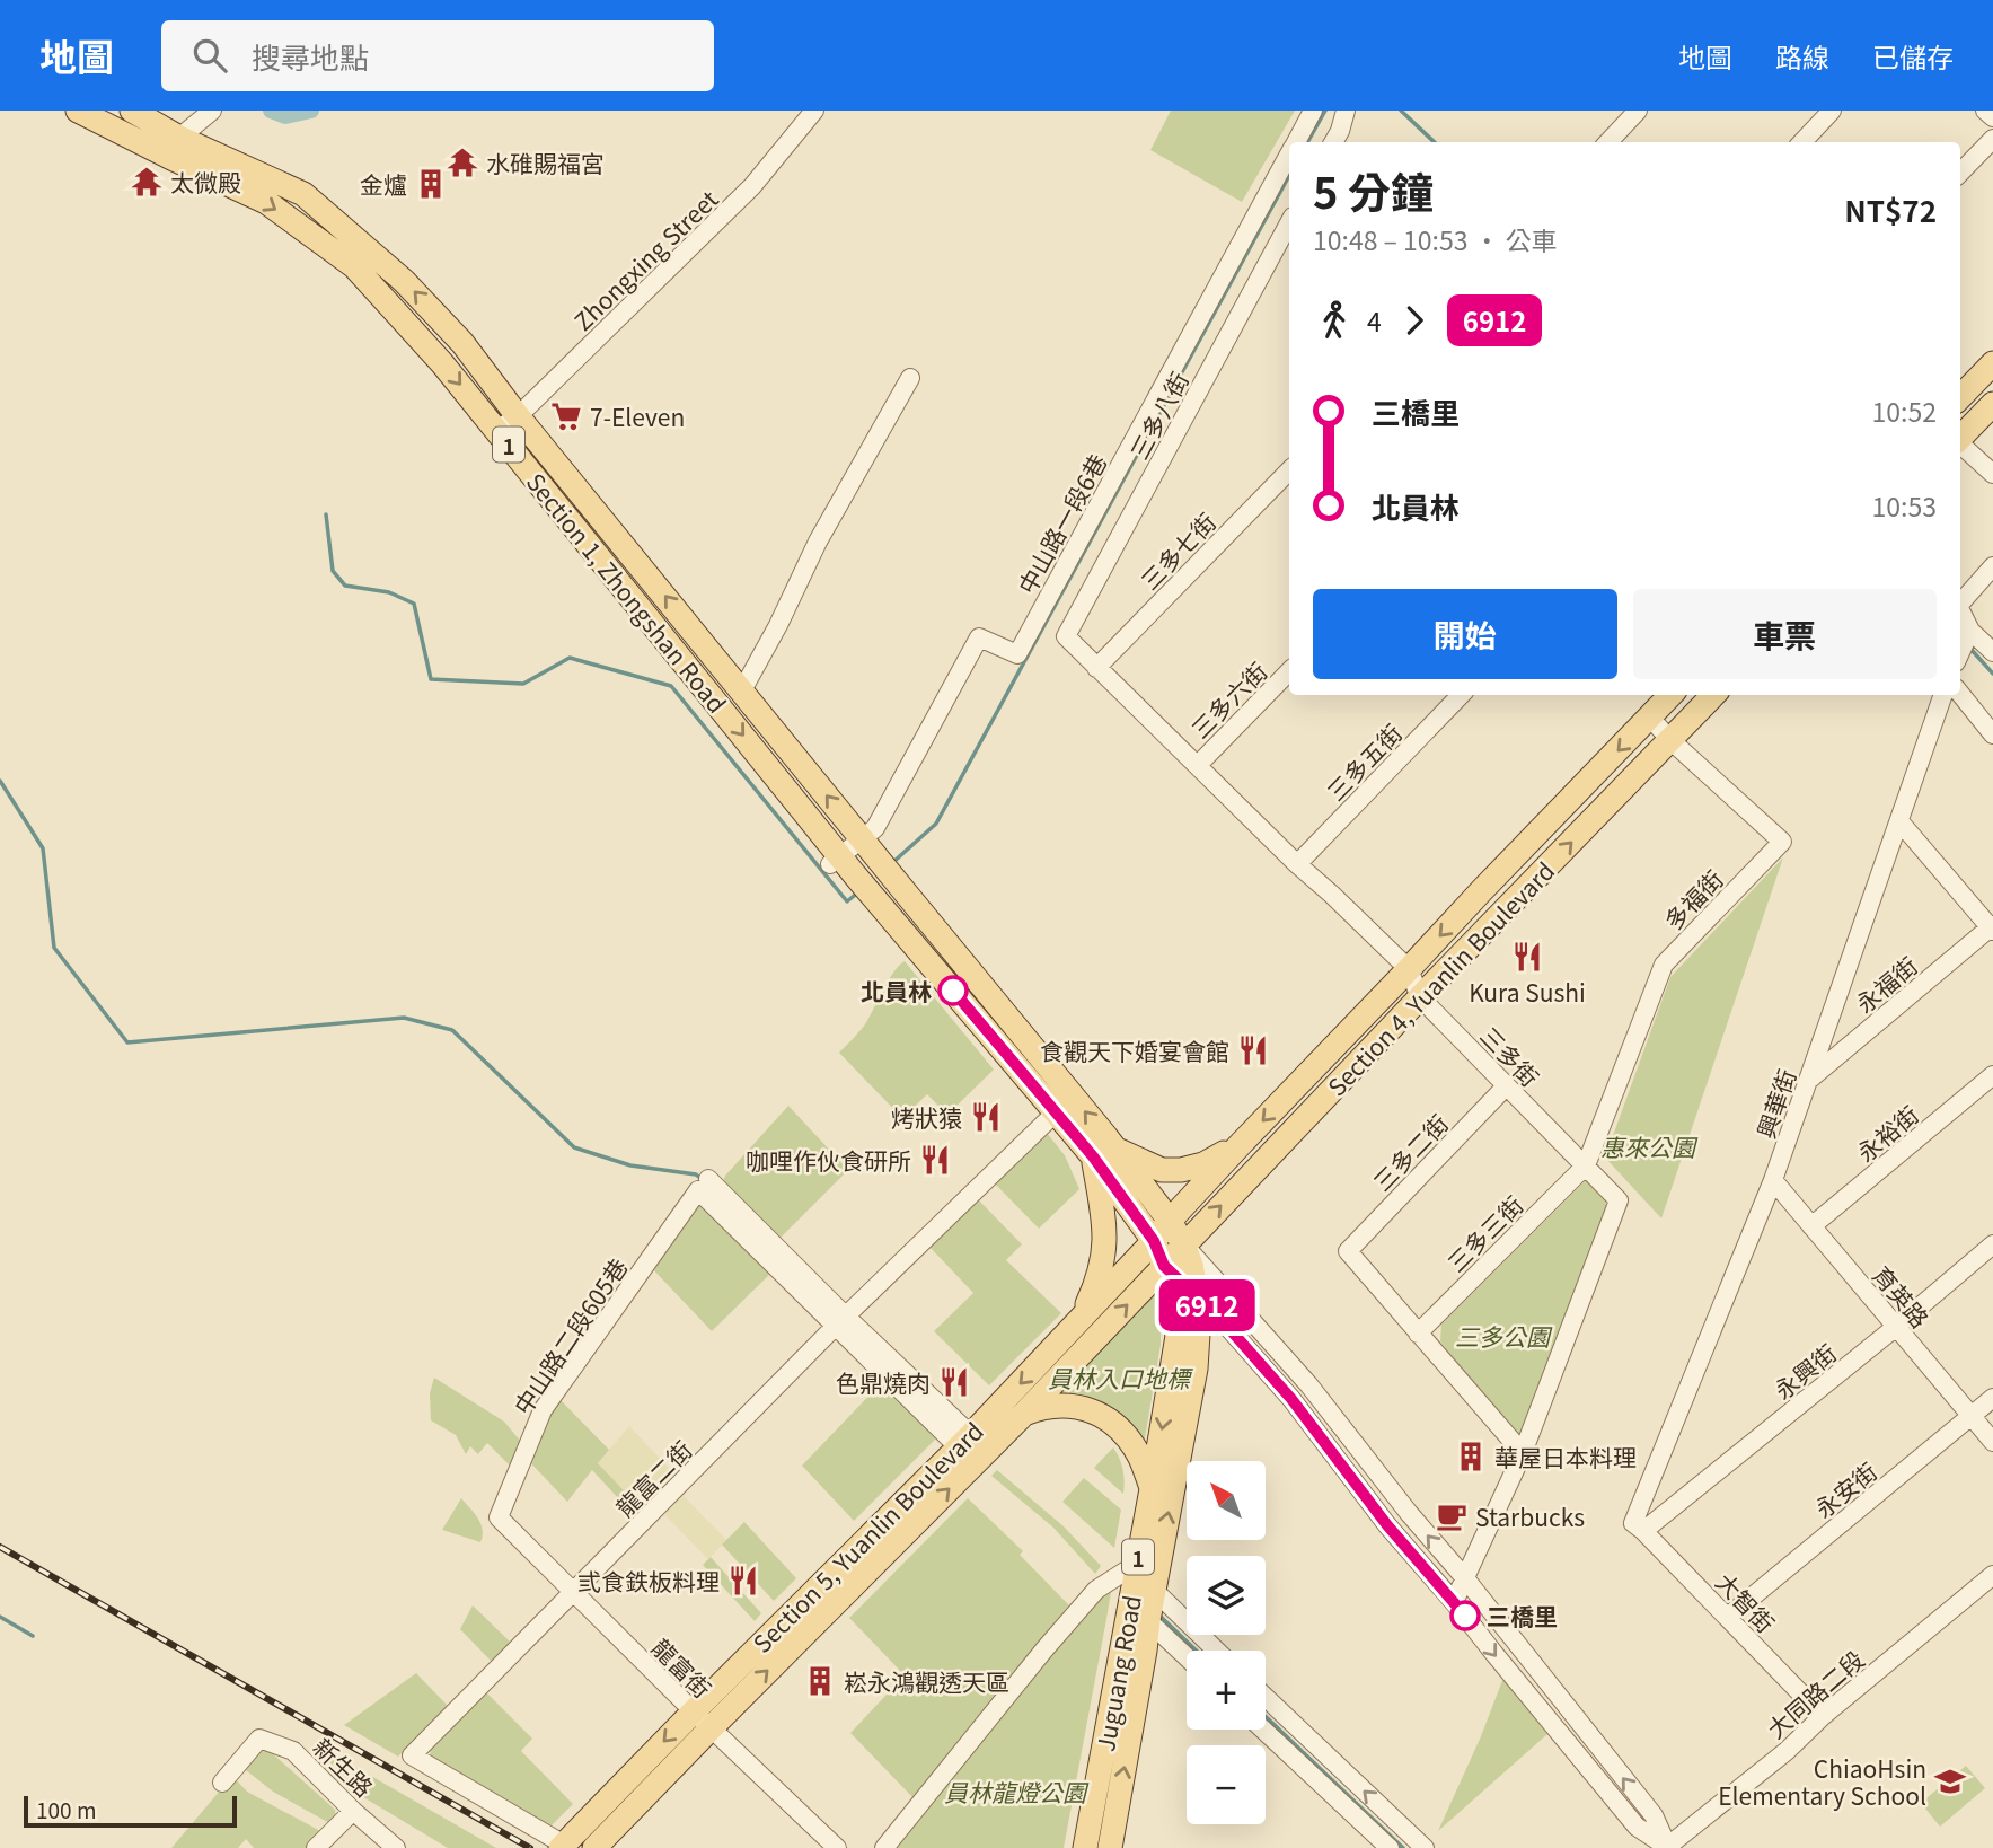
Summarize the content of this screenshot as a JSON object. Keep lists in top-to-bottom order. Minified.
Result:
{"streets":{"main road":["1","Section 1, Zhongshan Road","Section 4, Yuanlin Boulevard","Section 5, Yuanlin Boulevard","Juguang Road"],"street":["Zhongxing Street","三多八街","中山路一段6巷","三多七街","三多六街","三多五街","多福街","永福街","三多街","興華街","永裕街","三多二街","三多三街","育英路","中山路二段605巷","永興街","龍富二街","永安街","大智街","龍富街","大同路二段","新生路"]},"crossings":[["Zhongxing Street","Section 1, Zhongshan Road"],["三多八街","三多街"],["1","Section 1, Zhongshan Road"],["1","Section 4, Yuanlin Boulevard"],["1","龍富二街"],["1","Section 5, Yuanlin Boulevard"],["1","Juguang Road"],["中山路一段6巷","Section 1, Zhongshan Road"],["三多七街","三多街"],["Section 1, Zhongshan Road","龍富二街"],["三多六街","三多街"],["三多五街","三多街"],["多福街","Section 4, Yuanlin Boulevard"],["多福街","三多街"],["多福街","三多三街"],["Section 4, Yuanlin Boulevard","三多街"],["Section 4, Yuanlin Boulevard","Section 5, Yuanlin Boulevard"],["Section 4, Yuanlin Boulevard","Juguang Road"],["永福街","興華街"],["三多街","三多二街"],["三多街","三多三街"],["興華街","育英路"],["興華街","永興街"],["興華街","大智街"],["永裕街","育英路"],["三多二街","三多三街"],["育英路","永興街"],["育英路","永安街"],["中山路二段605巷","龍富二街"],["中山路二段605巷","龍富街"],["永興街","大智街"],["龍富二街","Section 5, Yuanlin Boulevard"],["龍富二街","龍富街"],["永安街","大智街"],["Section 5, Yuanlin Boulevard","龍富街"],["Section 5, Yuanlin Boulevard","Juguang Road"],["大智街","大同路二段"]],"parks":["惠來公園","三多公園","員林入口地標","員林龍燈公園"],"places":{"temple":["水碓賜福宮","太微殿"],"building":["金爐","華屋日本料理","崧永鴻觀透天區"],"supermarket":["7-Eleven"],"restaurant":["Kura Sushi","食觀天下婚宴會館","烤狀猿","咖哩作伙食研所","色鼎燒肉","弎食鉄板料理"],"other":["北員林","三橋里"],"cafe":["Starbucks"],"school or university":["ChiaoHsin Elementary School"]},"lines":["bus line 6912"],"scale_bar":"100 m","north":"top left","page":{"header":"地圖","search":"搜尋地點","nav":["地圖","路線","已儲存"],"on_map":"6912","heading":["5 分鐘","10:48 – 10:53 · 公車","NT$72"],"legs":["4","6912"],"list":[{"name":"三橋里","value":"10:52"},{"name":"北員林","value":"10:53"}],"buttons":["開始","車票"],"map_buttons":["+","−"],"scale":"100 m"}}
